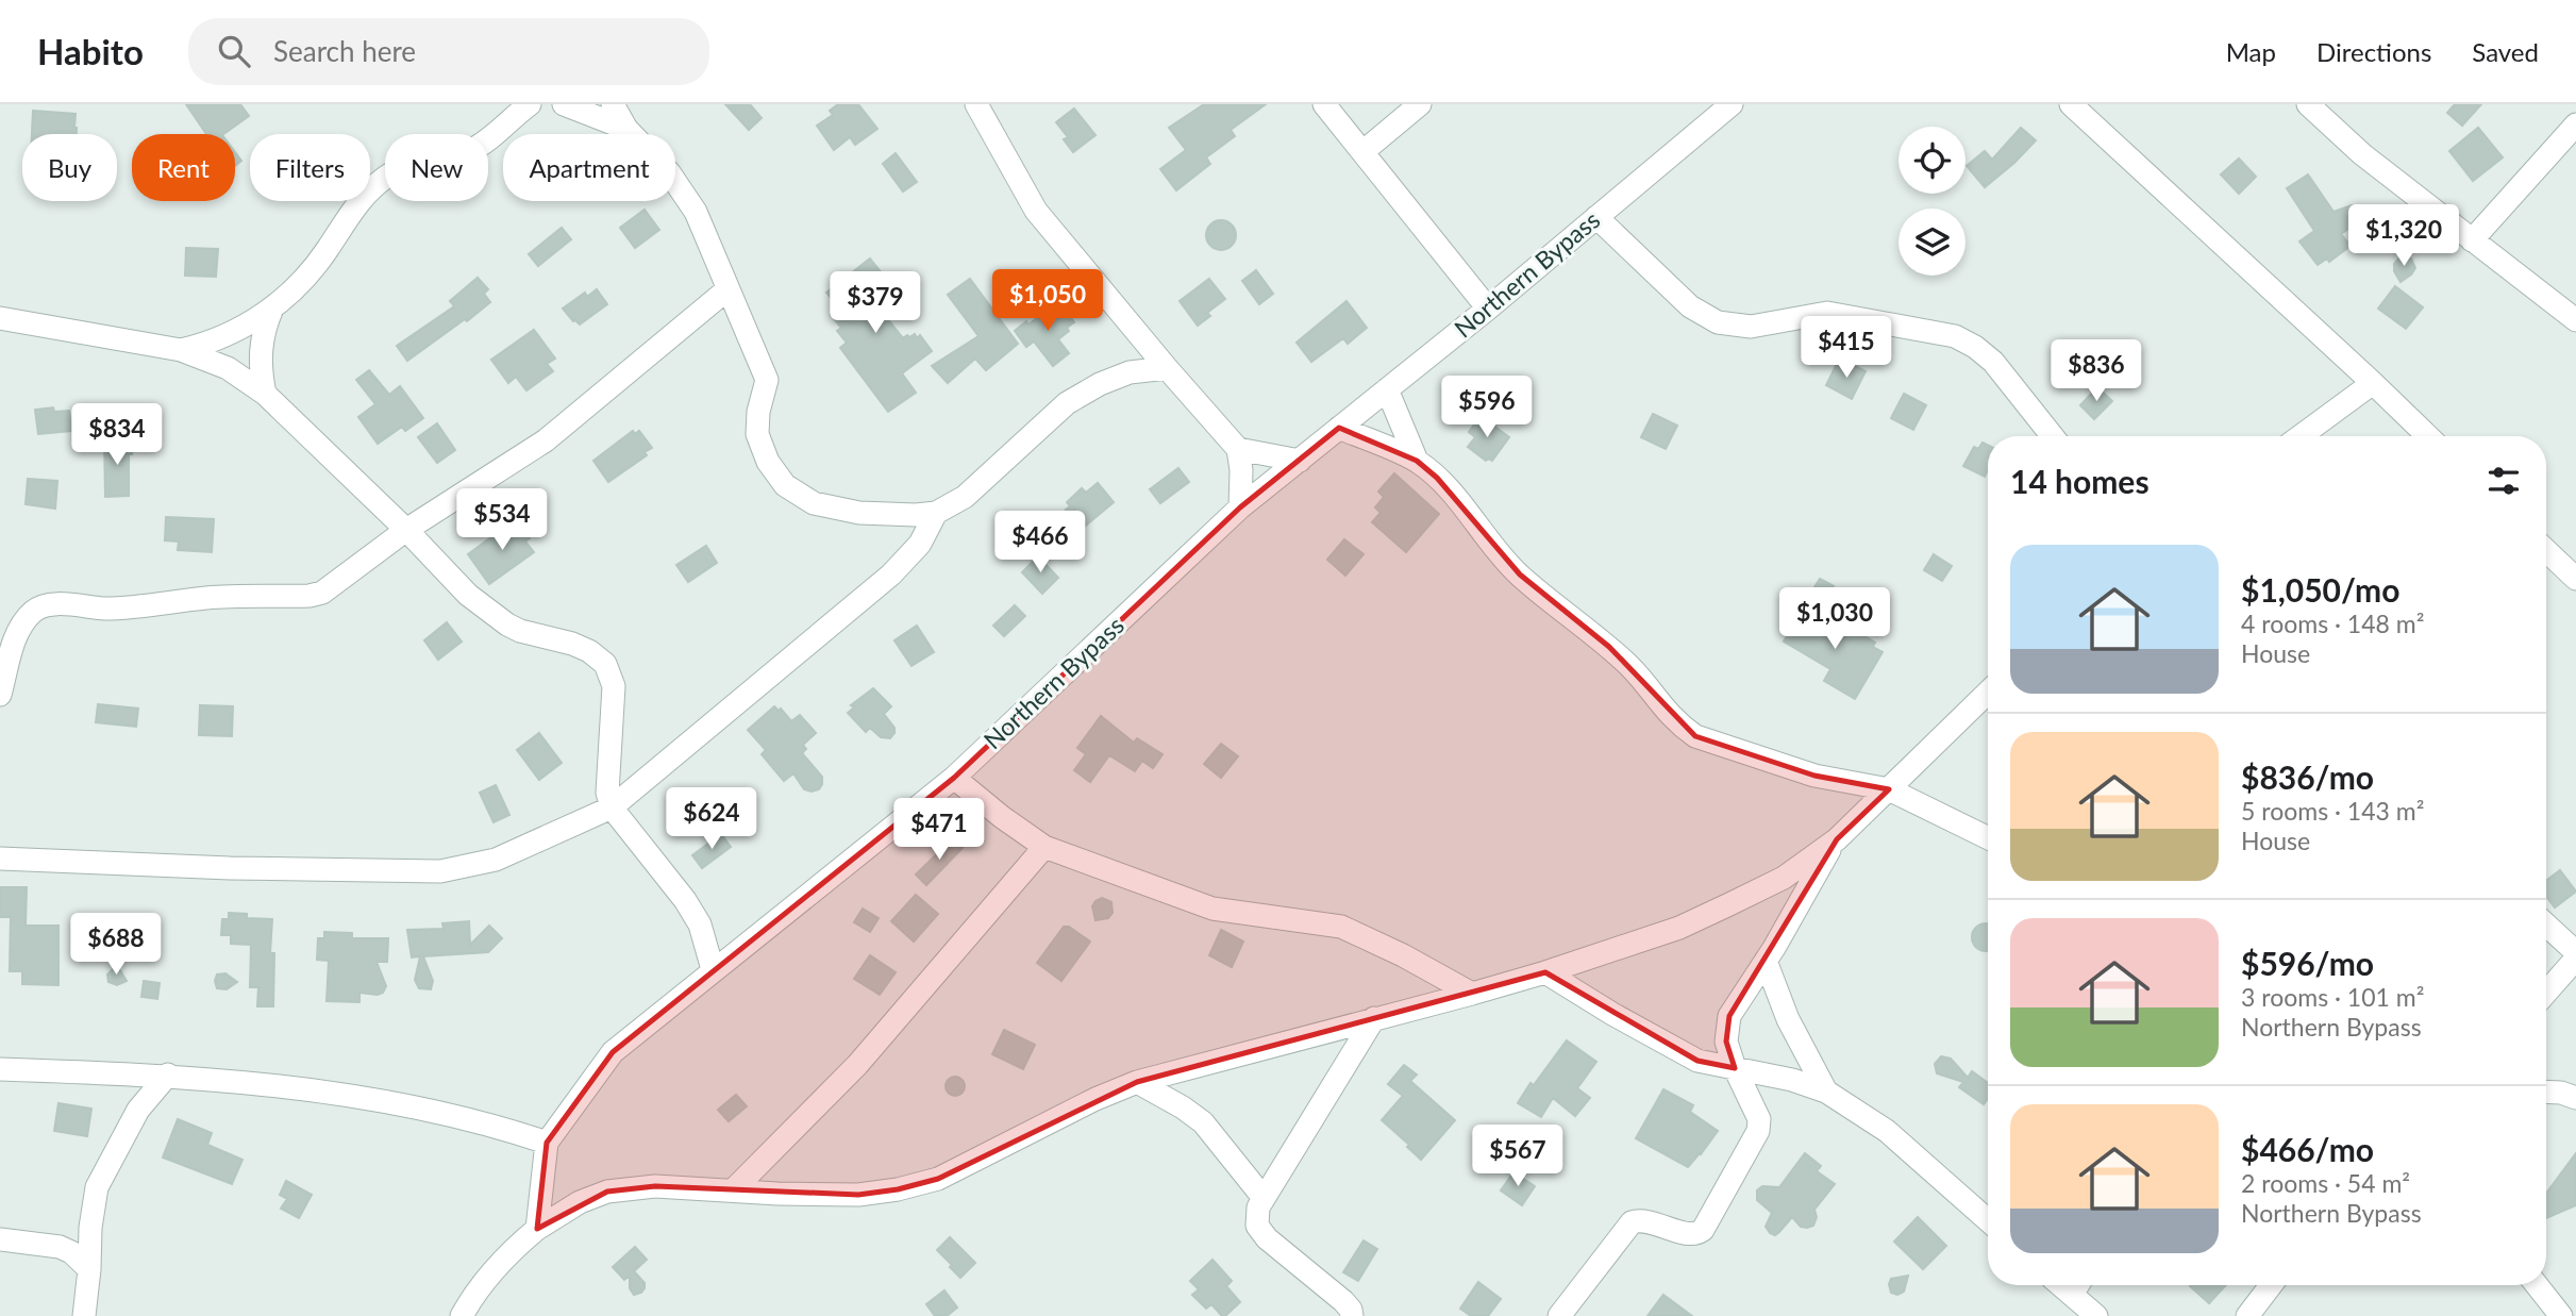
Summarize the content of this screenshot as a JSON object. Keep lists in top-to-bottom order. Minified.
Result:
{"streets":{"street":["Northern Bypass"]},"page":{"header":"Habito","search":"Search here","nav":["Map","Directions","Saved"],"chip":["Buy","Rent","Filters","New","Apartment"],"price":["$1,320","$1,050","$379","$415","$836","$596","$834","$534","$466","$1,030","$624","$471","$688","$567"],"heading":"14 homes","list":[{"name":"$1,050/mo","note":"4 rooms · 148 m² · House"},{"name":"$836/mo","note":"5 rooms · 143 m² · House"},{"name":"$596/mo","note":"3 rooms · 101 m² · Northern Bypass"},{"name":"$466/mo","note":"2 rooms · 54 m² · Northern Bypass"}]}}
